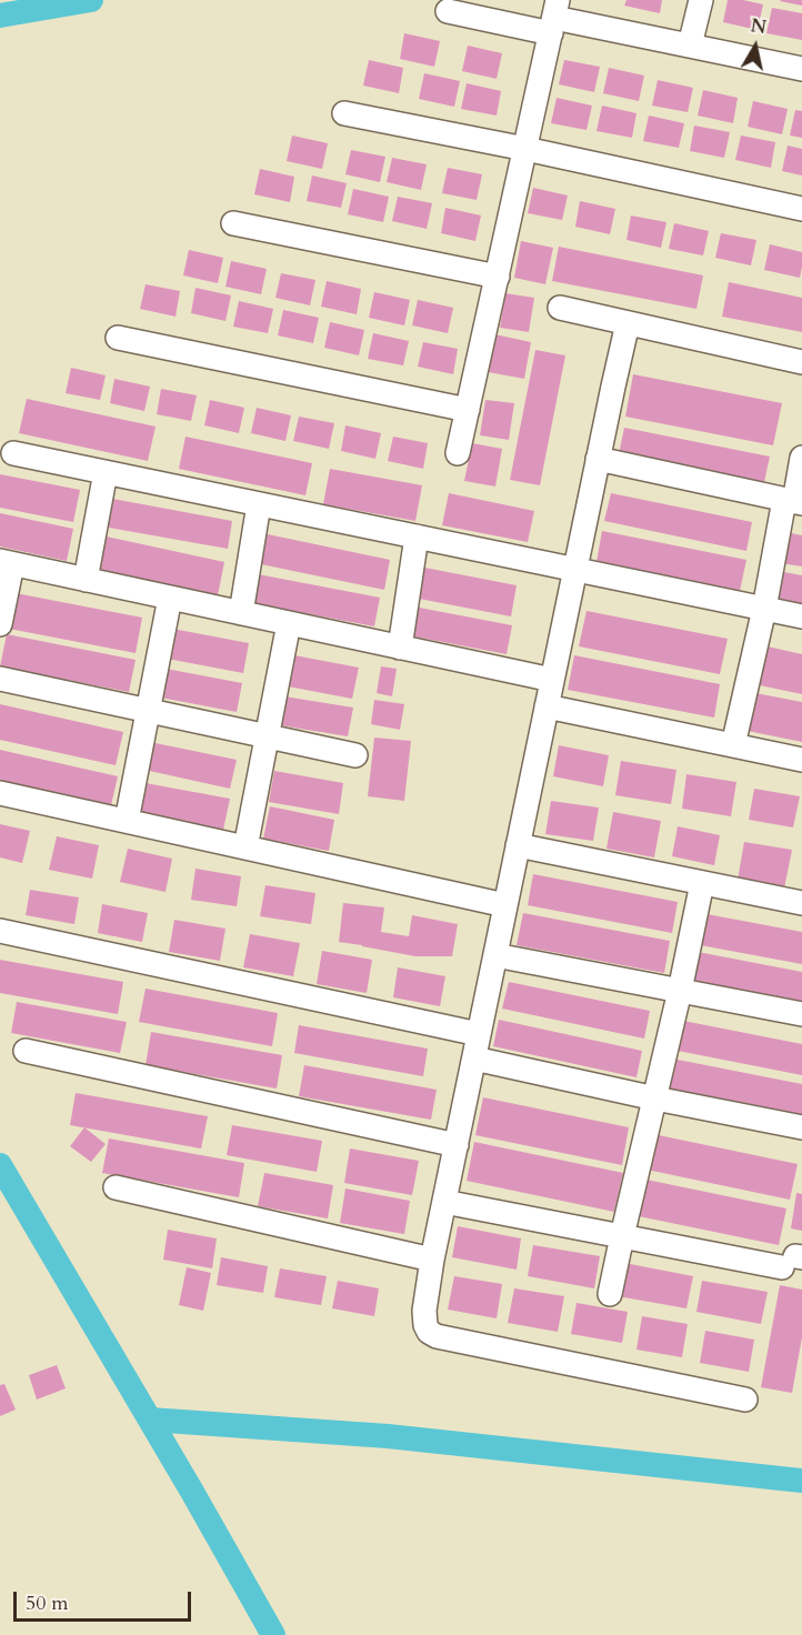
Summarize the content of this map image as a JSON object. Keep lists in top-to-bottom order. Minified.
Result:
{"scale_bar":"50 m","north":"top"}
